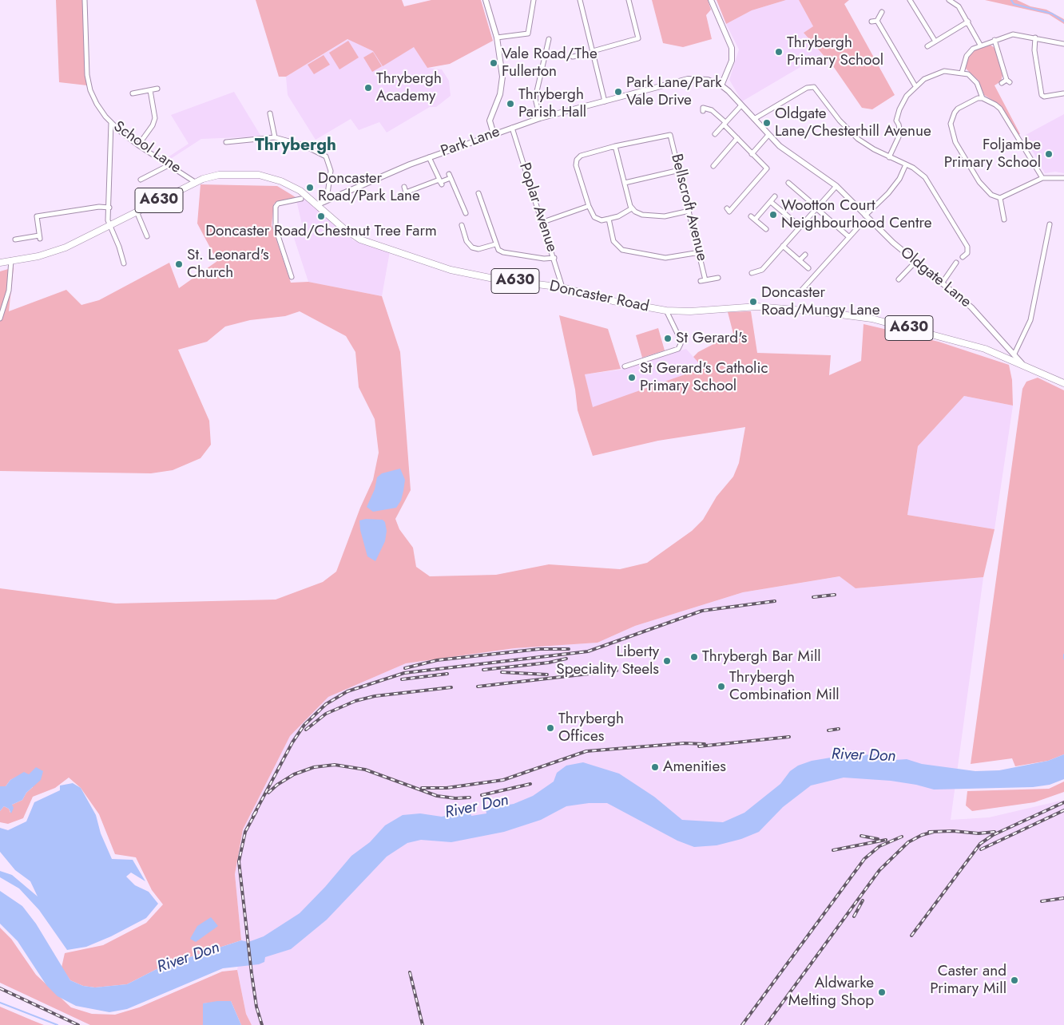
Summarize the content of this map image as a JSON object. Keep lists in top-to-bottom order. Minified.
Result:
{"streets":{"main road":["A630","Doncaster Road"],"street":["Park Lane","School Lane","Poplar Avenue","Bellscroft Avenue","Oldgate Lane"]},"crossings":[["Park Lane","Poplar Avenue"],["Park Lane","Oldgate Lane"],["Park Lane","Doncaster Road"],["School Lane","Doncaster Road"],["Poplar Avenue","Doncaster Road"],["Oldgate Lane","Doncaster Road"]],"districts":["Thrybergh"],"water":["River Don"],"places":["Thrybergh Primary School","Vale Road/The Fullerton","Thrybergh Academy","Park Lane/Park Vale Drive","Thrybergh Parish Hall","Oldgate Lane/Chesterhill Avenue","Foljambe Primary School","Doncaster Road/Park Lane","Wootton Court Neighbourhood Centre","Doncaster Road/Chestnut Tree Farm","St. Leonard's Church","Doncaster Road/Mungy Lane","St Gerard's","St Gerard's Catholic Primary School","Thrybergh Bar Mill","Liberty Speciality Steels","Thrybergh Combination Mill","Thrybergh Offices","Amenities","Caster and Primary Mill","Aldwarke Melting Shop"]}
